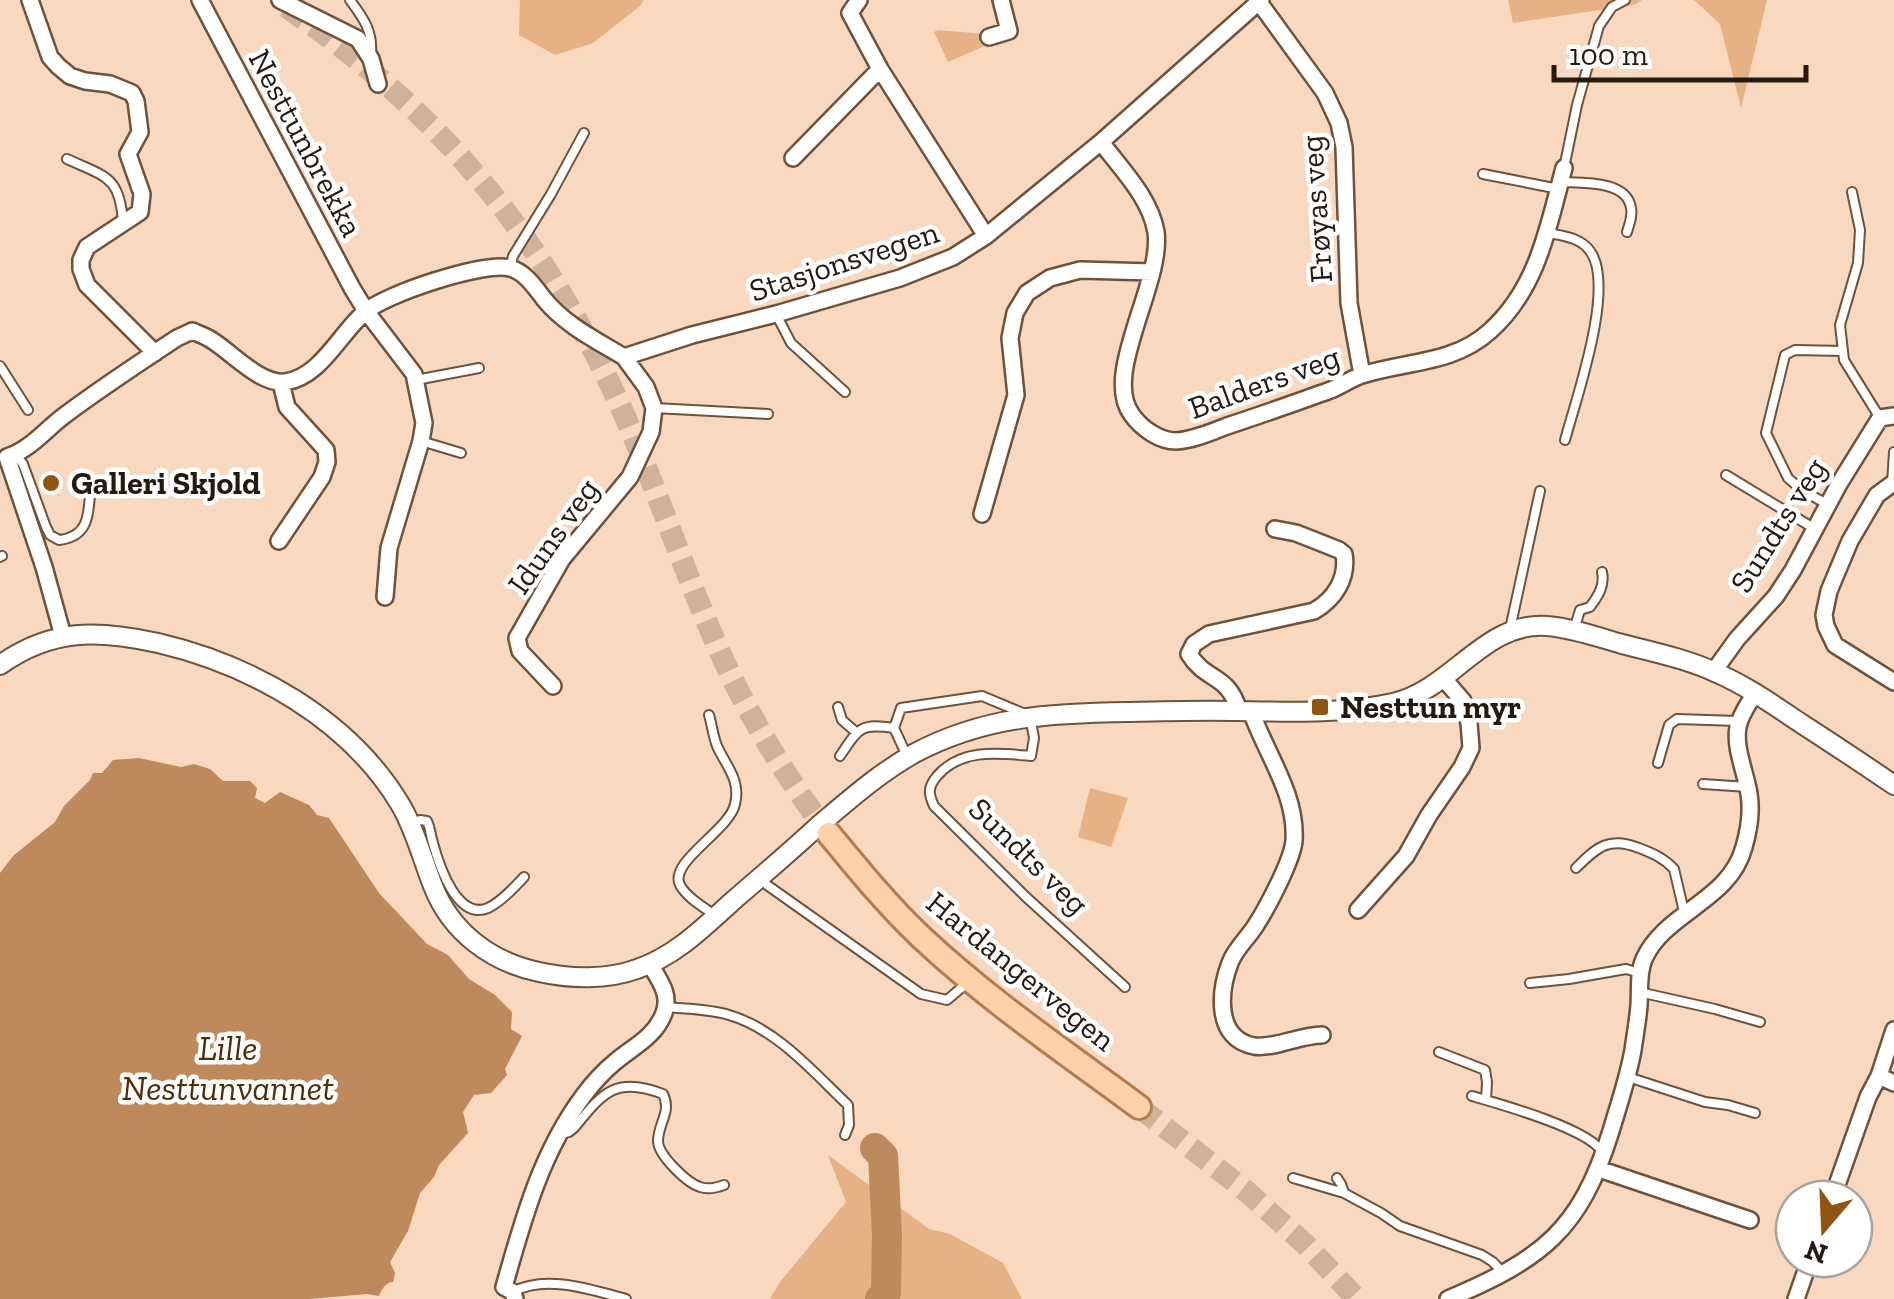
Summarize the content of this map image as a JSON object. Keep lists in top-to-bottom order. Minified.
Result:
{"streets":{"main road":["Hardangervegen"],"street":["Nesttunbrekka","Frøyas veg","Stasjonsvegen","Balders veg","Sundts veg","Iduns veg"]},"crossings":[["Frøyas veg","Stasjonsvegen"],["Frøyas veg","Balders veg"],["Stasjonsvegen","Balders veg"]],"water":["Lille Nesttunvannet"],"places":{"other":["Galleri Skjold"],"transit":["Nesttun myr"]},"scale_bar":"100 m","north":"bottom"}
